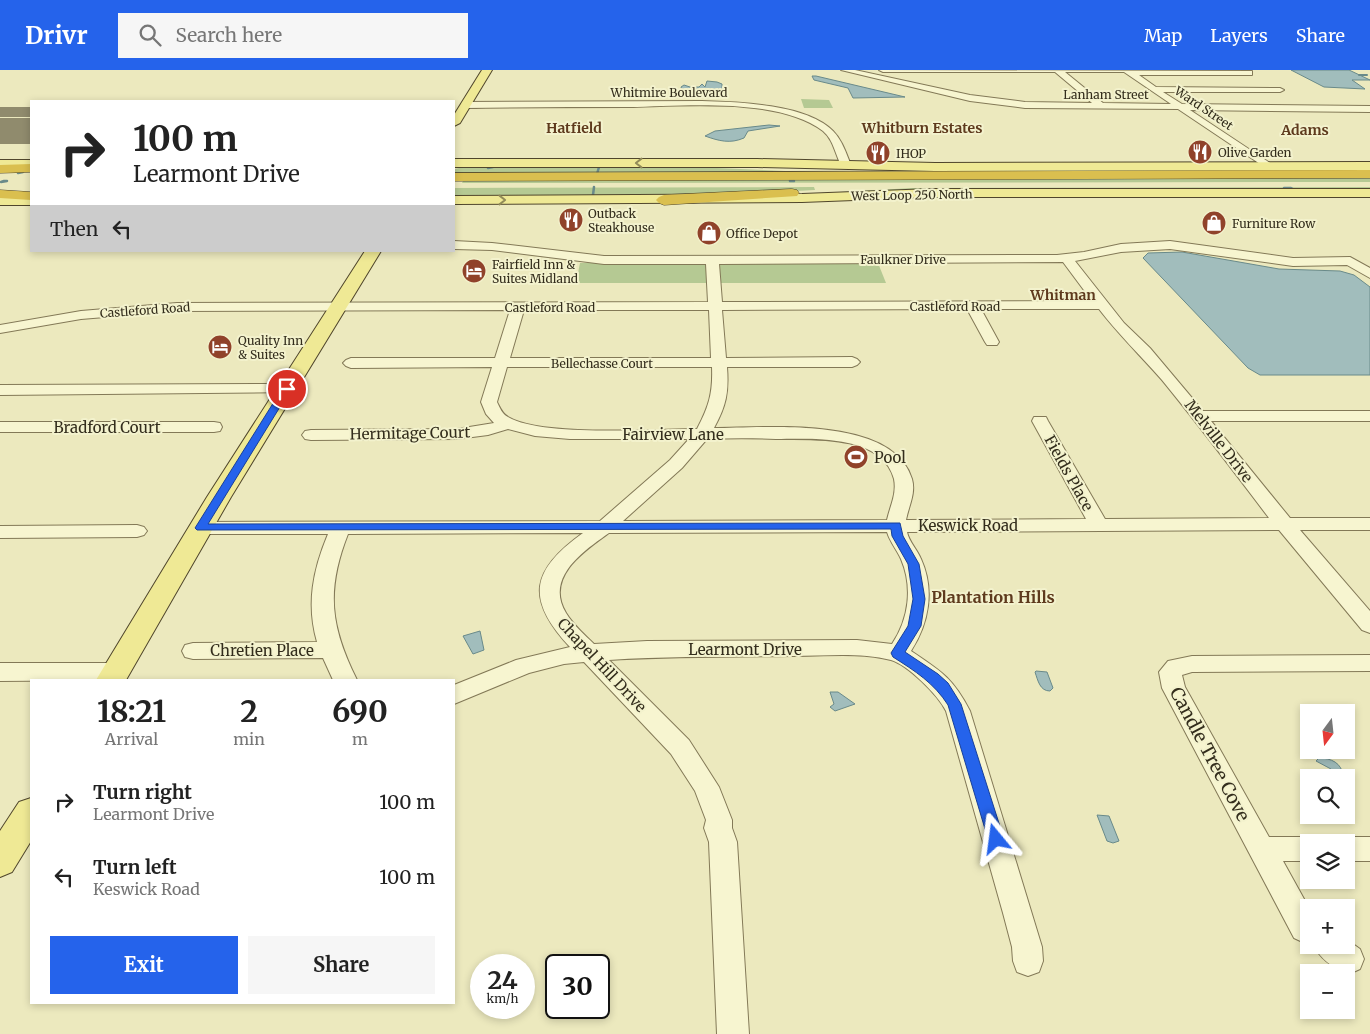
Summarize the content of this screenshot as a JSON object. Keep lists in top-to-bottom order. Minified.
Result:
{"streets":{"main road":["West Loop 250 North"],"street":["Whitmire Boulevard","Lanham Street","Ward Street","Faulkner Drive","Castleford Road","Bellechasse Court","Bradford Court","Hermitage Court","Fairview Lane","Melville Drive","Fields Place","Keswick Road","Learmont Drive","Chretien Place","Chapel Hill Drive","Candle Tree Cove"]},"crossings":[["Whitmire Boulevard","West Loop 250 North"],["Lanham Street","Ward Street"],["Ward Street","West Loop 250 North"],["Faulkner Drive","Melville Drive"],["Faulkner Drive","Chapel Hill Drive"],["Castleford Road","Melville Drive"],["Castleford Road","Chapel Hill Drive"],["Bellechasse Court","Chapel Hill Drive"],["Hermitage Court","Fairview Lane"],["Fairview Lane","Keswick Road"],["Fairview Lane","Chapel Hill Drive"],["Melville Drive","Keswick Road"],["Fields Place","Keswick Road"],["Keswick Road","Chapel Hill Drive"],["Learmont Drive","Chapel Hill Drive"]],"districts":["Hatfield","Whitburn Estates","Adams","Whitman","Plantation Hills"],"places":{"restaurant":["Olive Garden","IHOP","Outback Steakhouse"],"shop":["Furniture Row","Office Depot"],"hotel":["Fairfield Inn & Suites Midland","Quality Inn & Suites"],"sports":["Pool"]},"north":"bottom","page":{"header":"Drivr","search":"Search here","nav":["Map","Layers","Share"],"turn":["100 m","Learmont Drive"],"then":"Then","eta":["18:21","Arrival","2","min","690","m"],"map_buttons":["+","−"],"list":[{"name":"Turn right","note":"Learmont Drive","value":"100 m"},{"name":"Turn left","note":"Keswick Road","value":"100 m"}],"buttons":["Exit","Share"],"speed":"24 km/h","limit":"30"}}
